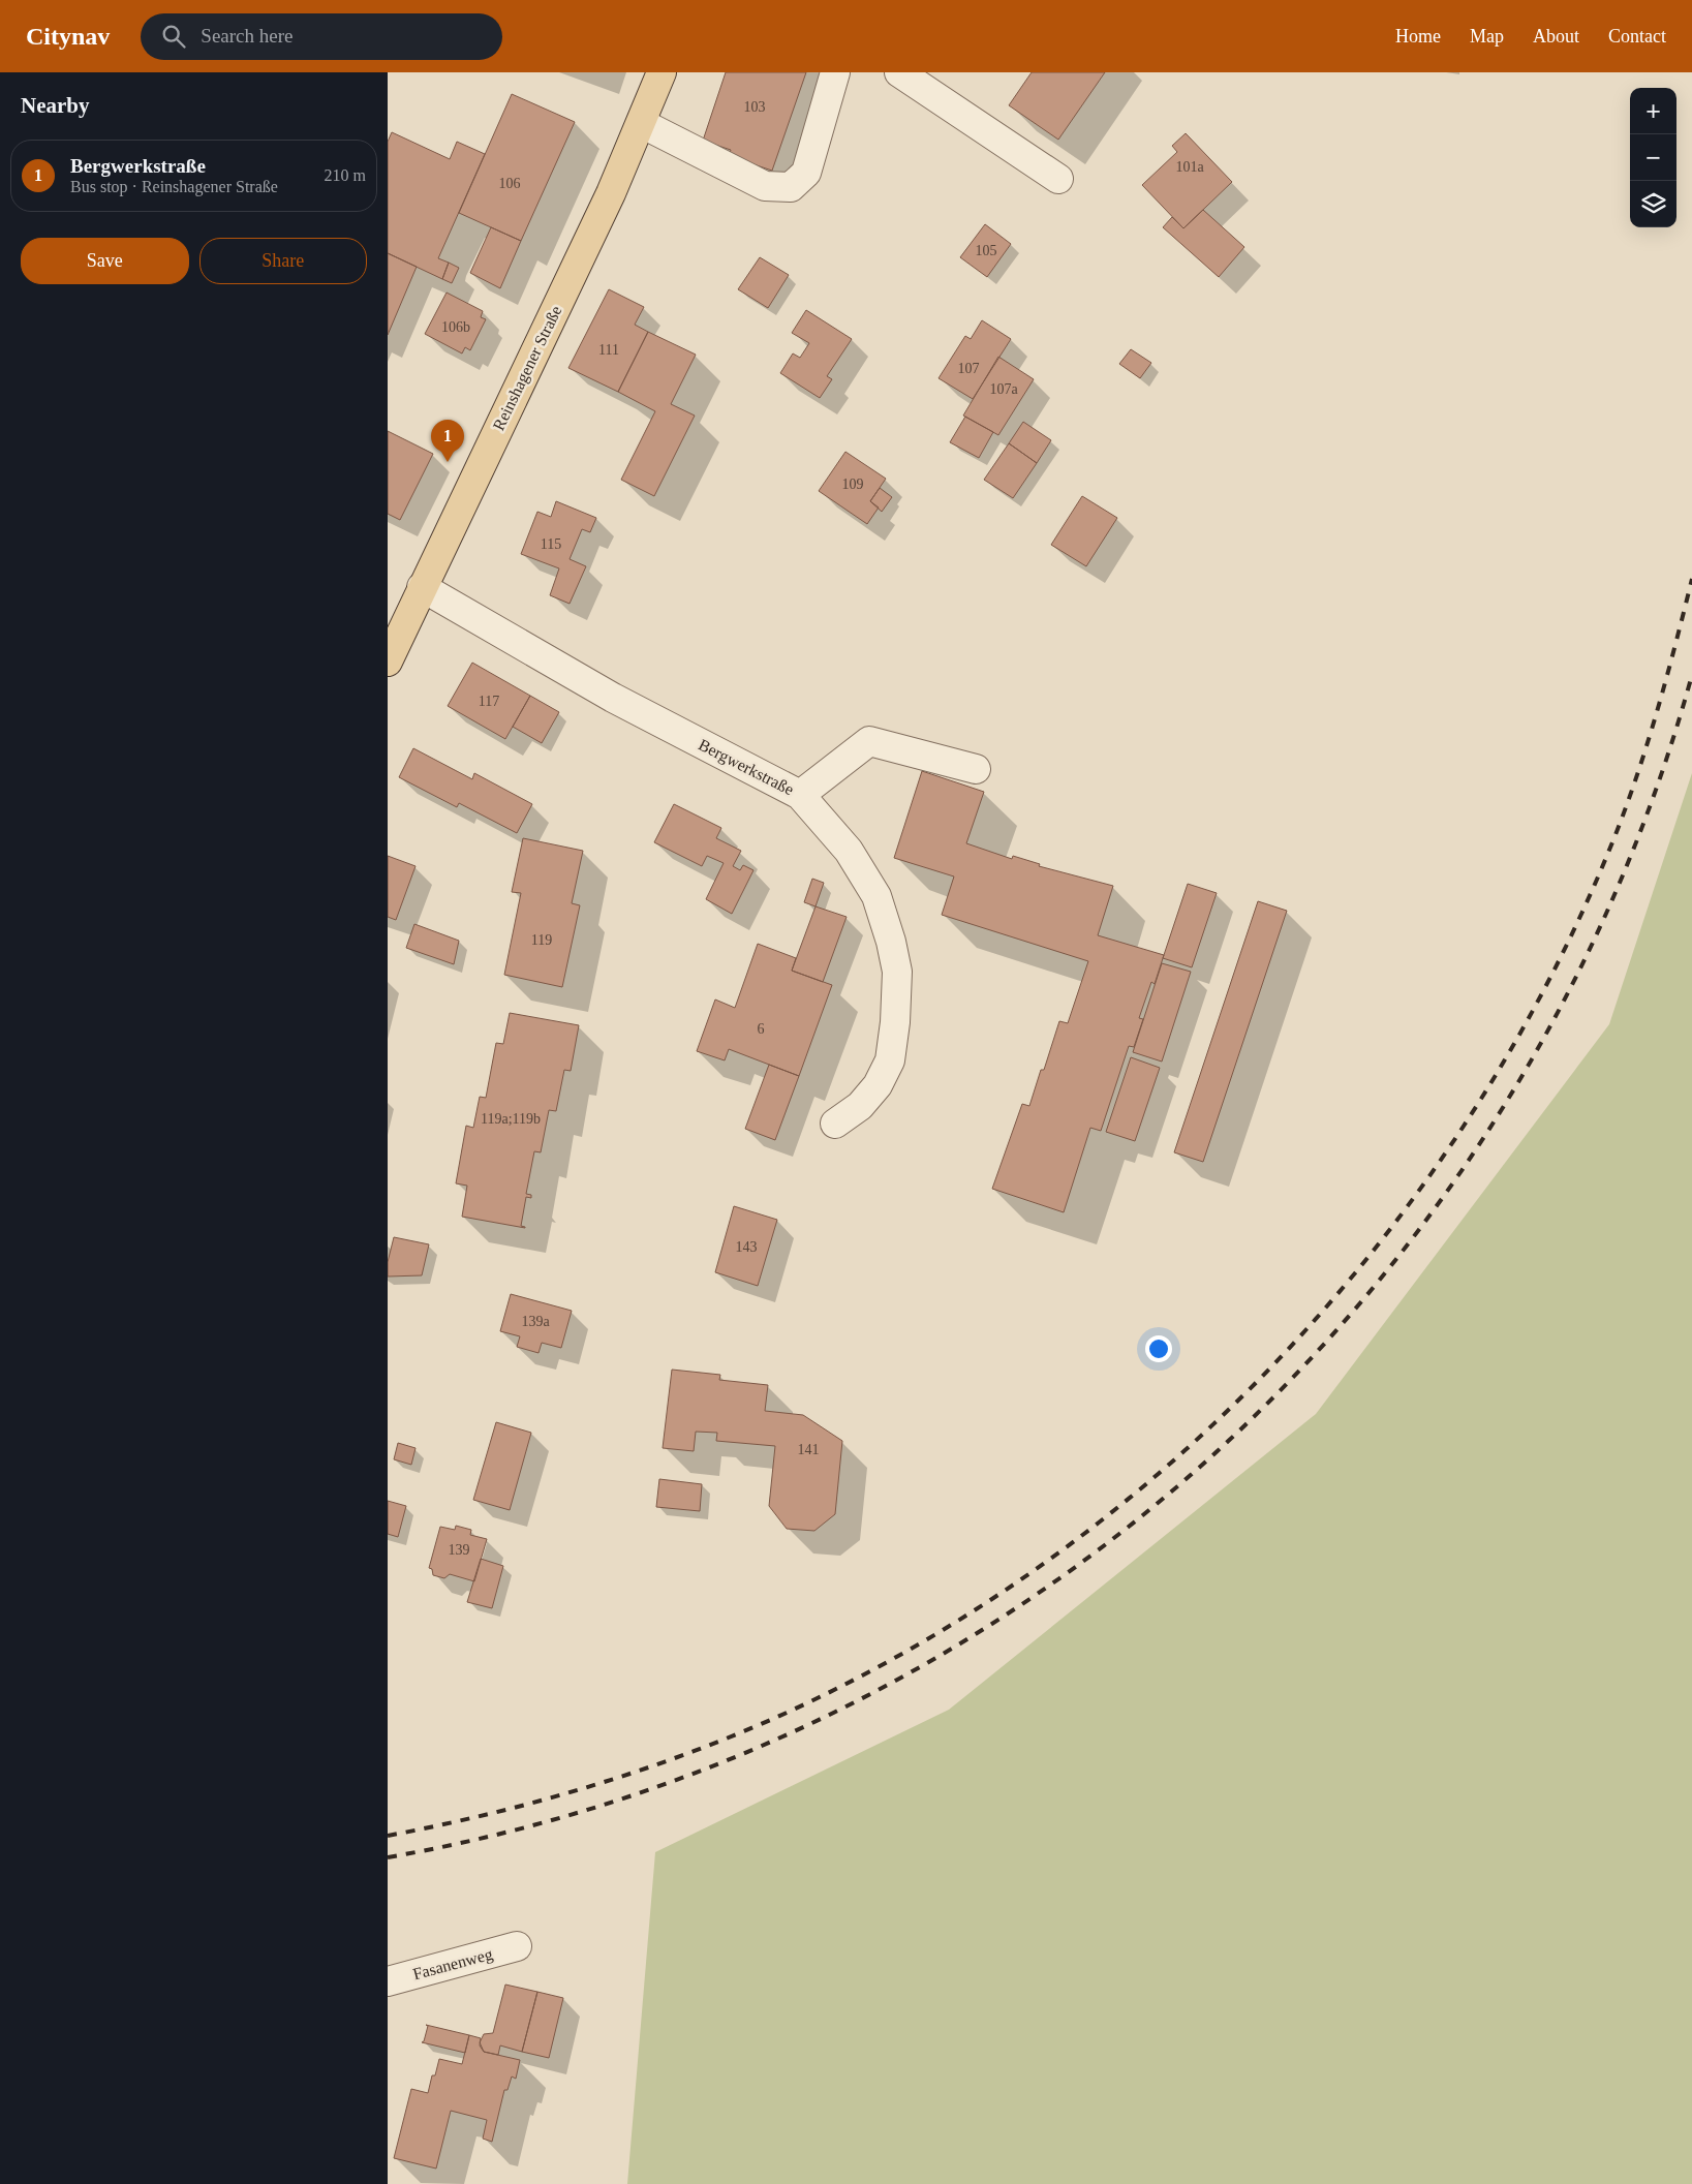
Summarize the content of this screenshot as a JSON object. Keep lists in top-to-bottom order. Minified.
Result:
{"streets":{"main road":["Reinshagener Straße"],"street":["Bergwerkstraße","Fasanenweg"]},"crossings":[["Reinshagener Straße","Bergwerkstraße"]],"house_numbers":["103","101a","106","105","106b","111","107","107a","109","115","117","119","6","119a;119b","143","139a","141","139"],"page":{"header":"Citynav","search":"Search here","nav":["Home","Map","About","Contact"],"heading":"Nearby","map_buttons":["+","−"],"list":[{"mark":"1","name":"Bergwerkstraße","note":"Bus stop · Reinshagener Straße","value":"210 m"}],"buttons":["Save","Share"],"pins":"1"}}
